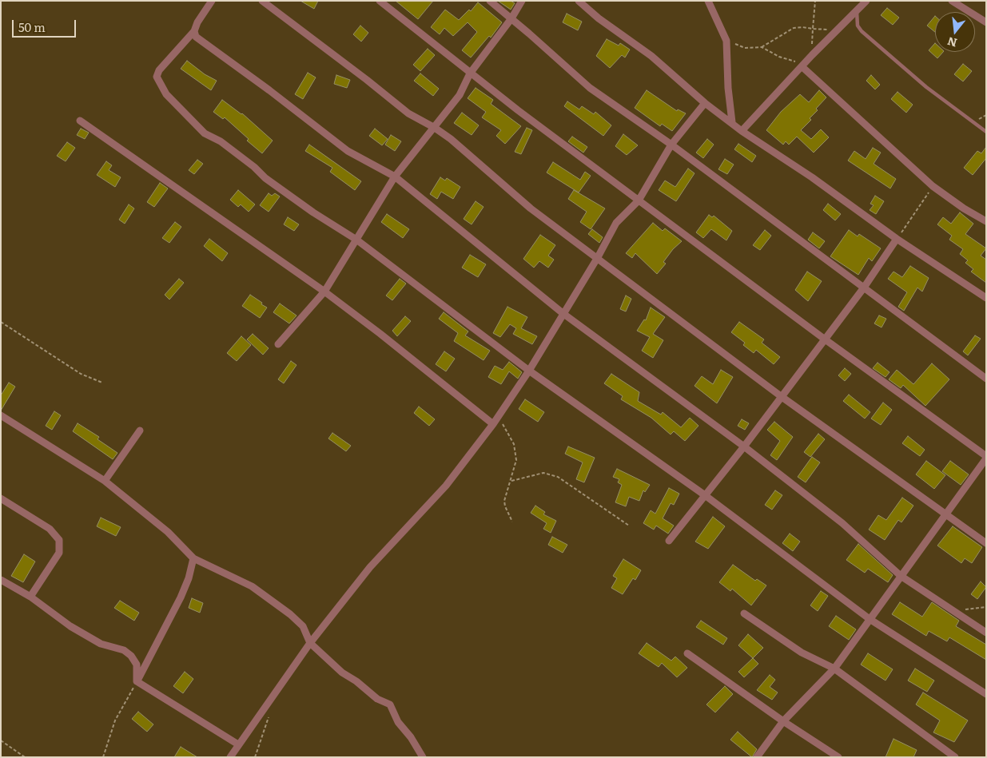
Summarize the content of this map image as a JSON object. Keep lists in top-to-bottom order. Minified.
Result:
{"scale_bar":"50 m","north":"bottom"}
